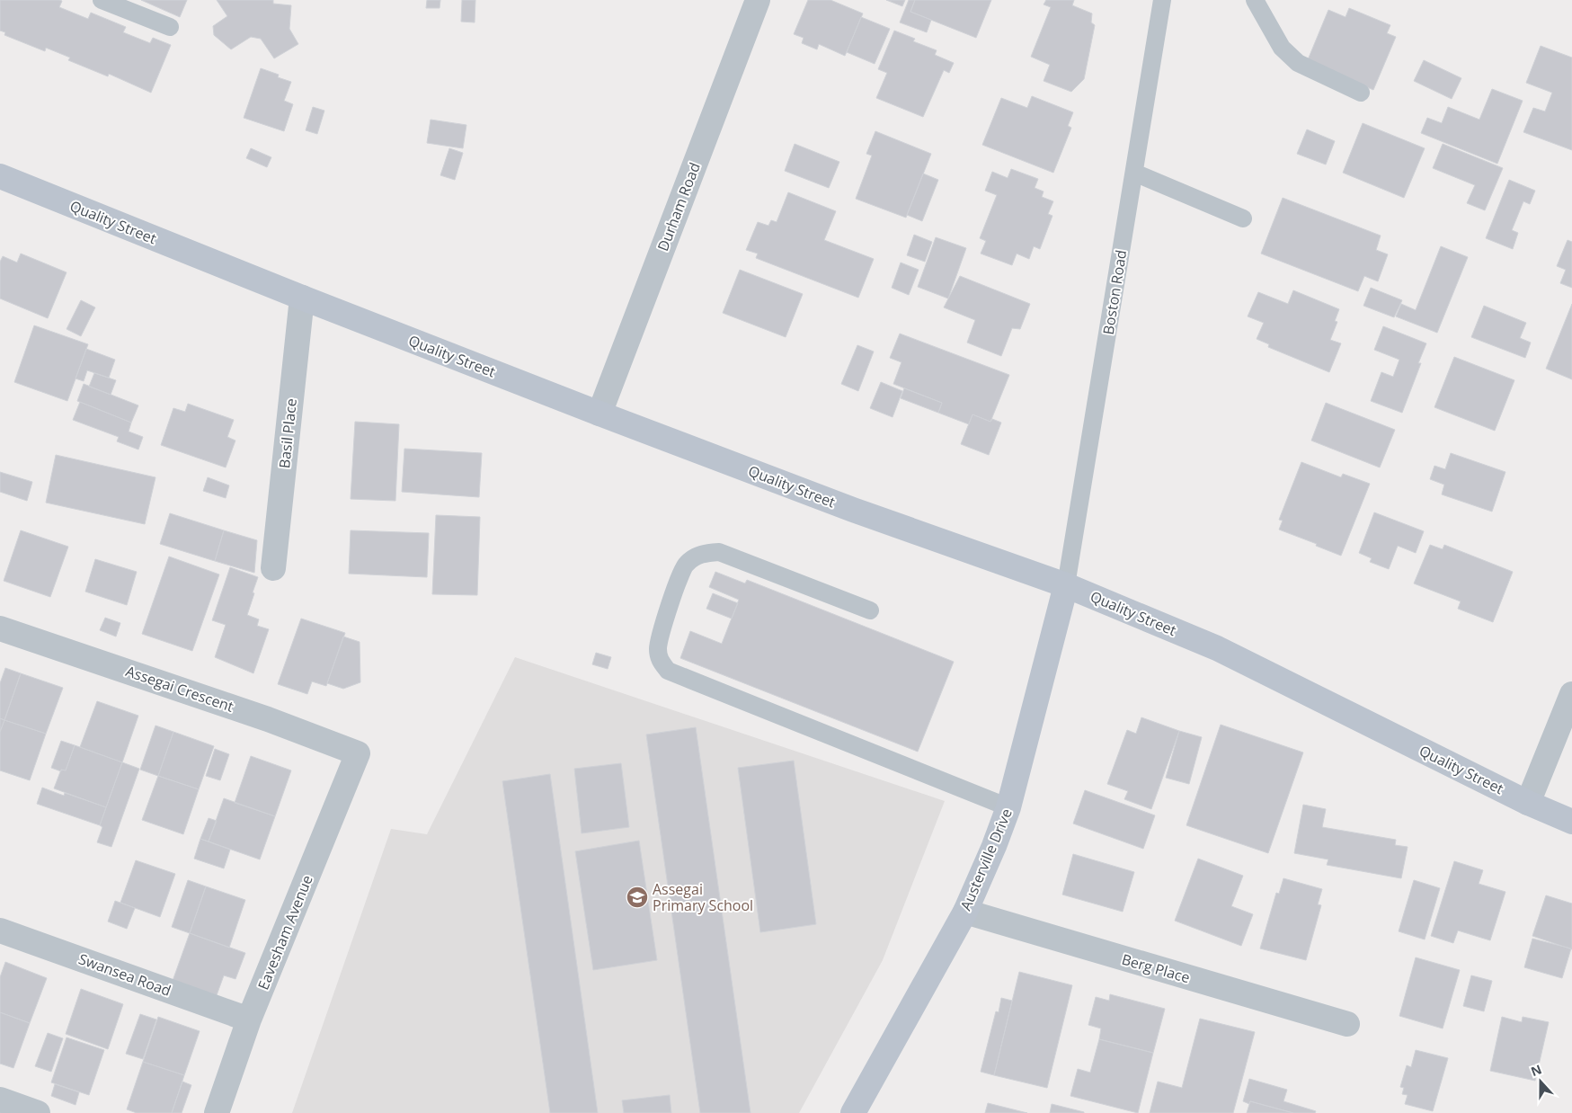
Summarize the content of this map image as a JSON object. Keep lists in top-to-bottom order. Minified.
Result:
{"streets":{"street":["Durham Road","Quality Street","Basil Place","Assegai Crescent","Austerville Drive","Eavesham Avenue","Berg Place","Swansea Road"],"lane":["Boston Road"]},"crossings":[["Durham Road","Quality Street"],["Quality Street","Boston Road"],["Quality Street","Basil Place"],["Quality Street","Austerville Drive"],["Boston Road","Austerville Drive"],["Assegai Crescent","Eavesham Avenue"],["Austerville Drive","Berg Place"],["Eavesham Avenue","Swansea Road"]],"places":{"school or university":["Assegai Primary School"]},"north":"top"}
